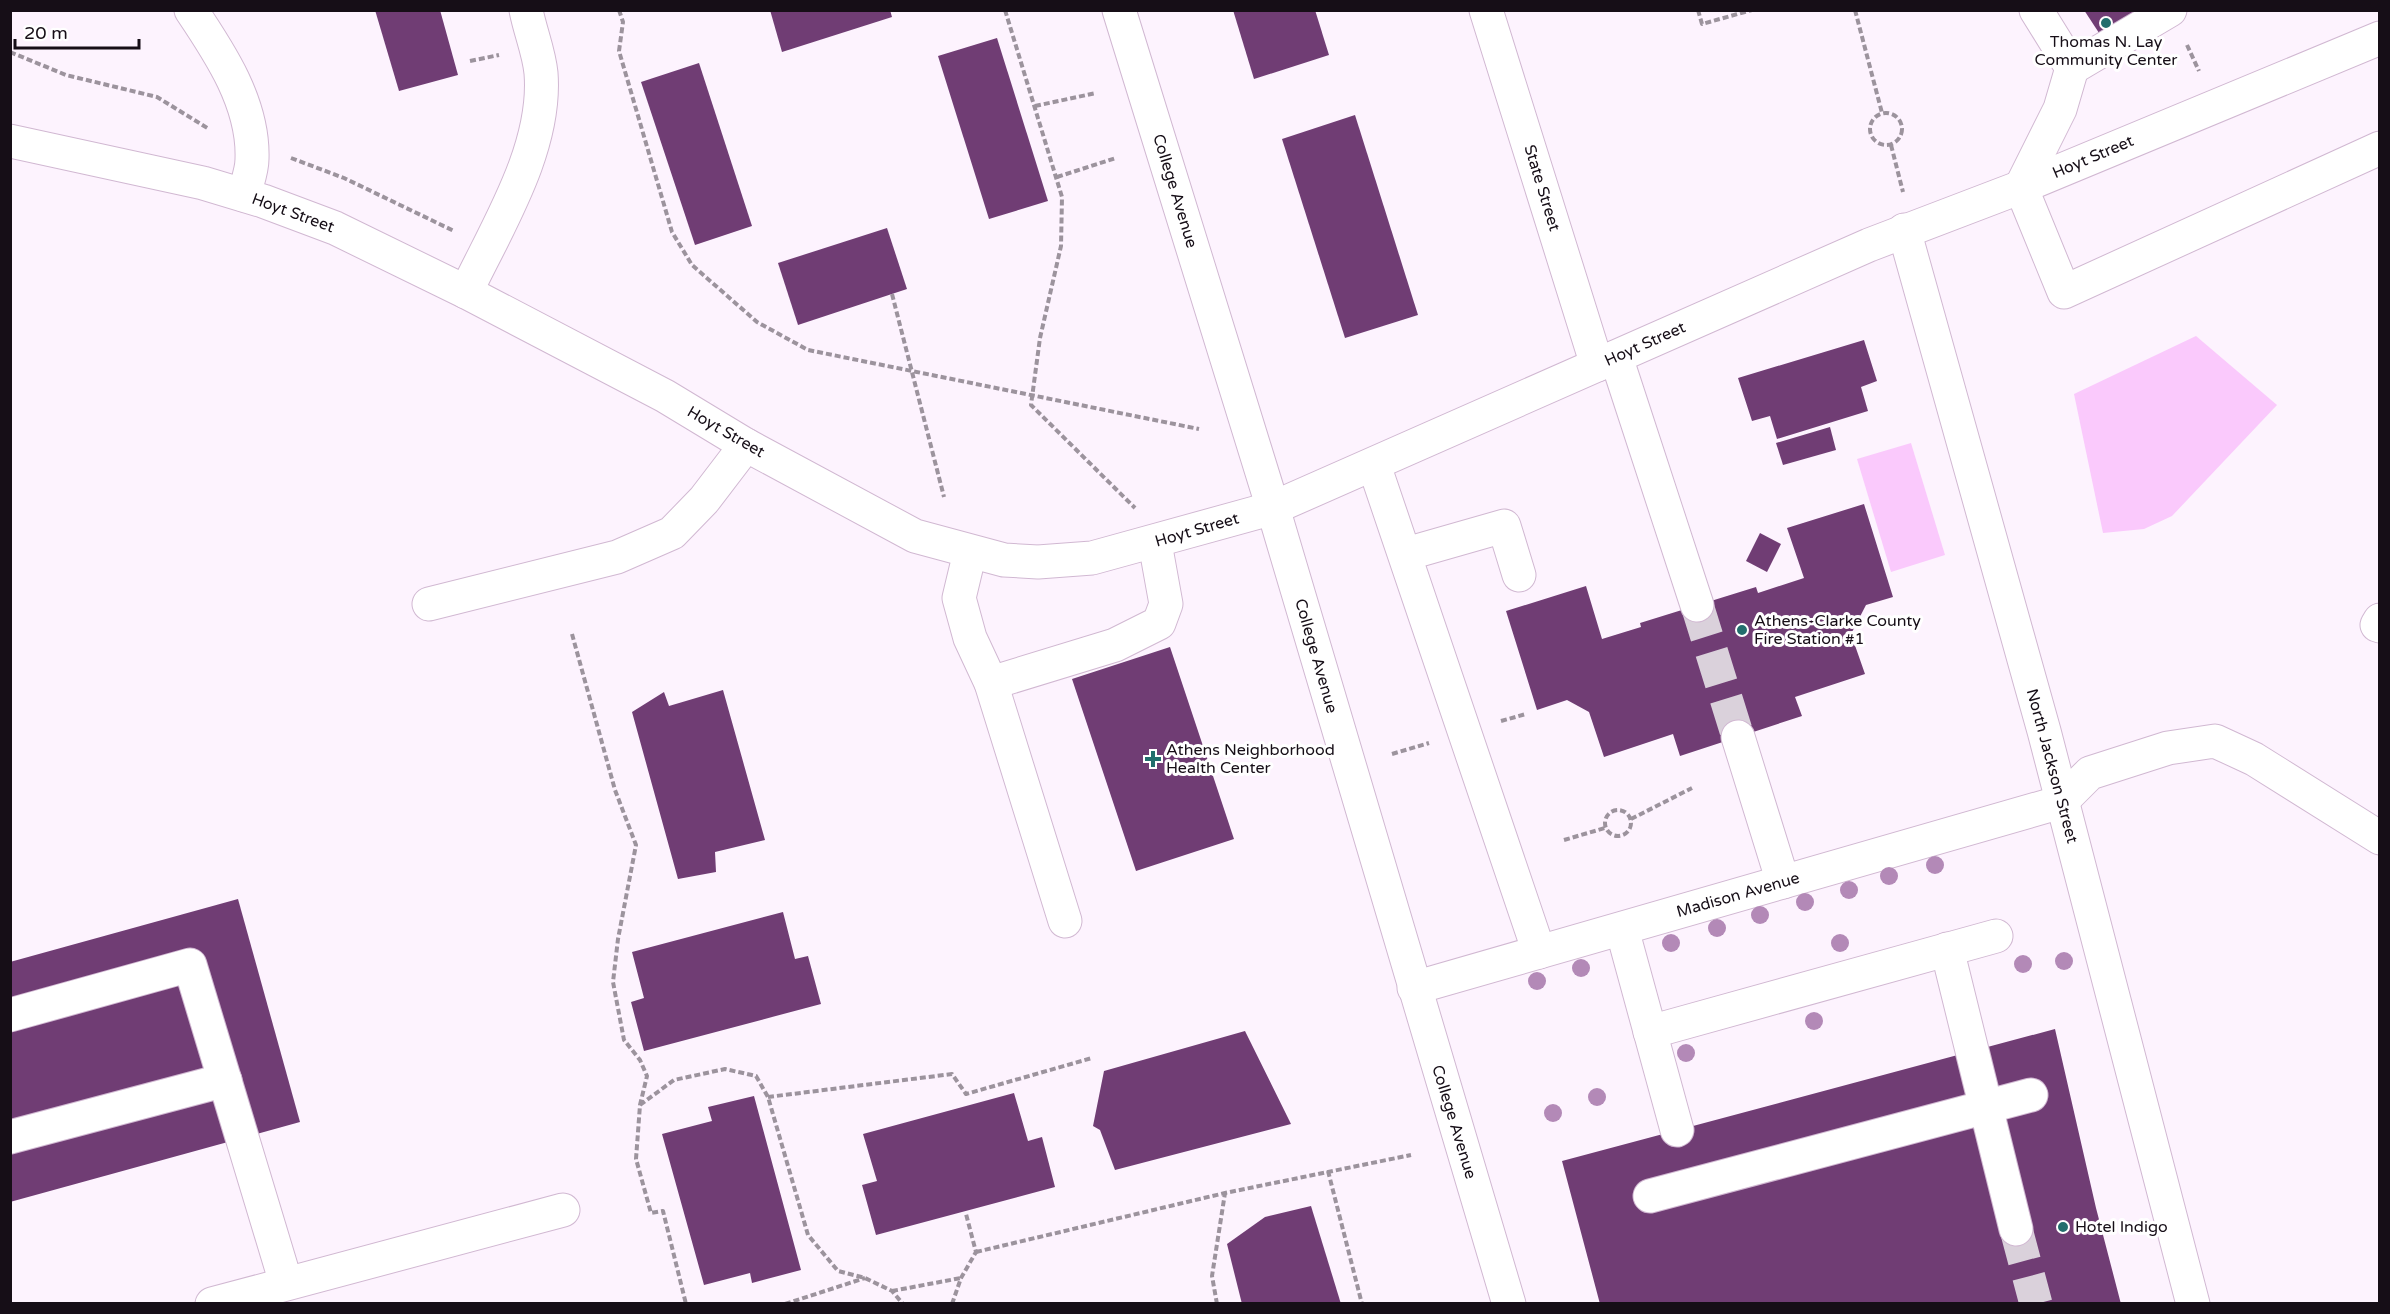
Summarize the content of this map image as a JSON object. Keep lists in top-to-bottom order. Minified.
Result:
{"streets":{"street":["Hoyt Street","State Street","College Avenue","North Jackson Street","Madison Avenue"]},"crossings":[["Hoyt Street","State Street"],["Hoyt Street","College Avenue"],["Hoyt Street","North Jackson Street"],["College Avenue","Madison Avenue"],["North Jackson Street","Madison Avenue"]],"places":{"other":["Thomas N. Lay Community Center","Athens-Clarke County Fire Station #1","Hotel Indigo"],"health":["Athens Neighborhood Health Center"]},"scale_bar":"20 m"}
